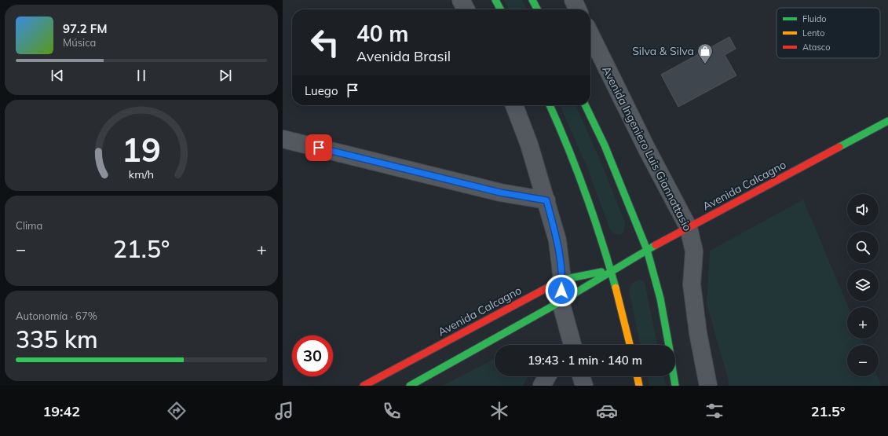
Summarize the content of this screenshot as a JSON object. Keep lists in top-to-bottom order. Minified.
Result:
{"streets":{"street":["Avenida Ingeniero Luis Giannattasio","Avenida Calcagno"]},"crossings":[["Avenida Ingeniero Luis Giannattasio","Avenida Calcagno"]],"places":{"shop":["Silva & Silva"]},"legend":["Fluido","Lento","Atasco"],"page":{"turn":["40 m","Avenida Brasil"],"song":["97.2 FM","Música"],"then":"Luego","map_buttons":["+","−"],"tile":["Clima",["Autonomía · 67%","335 km"]],"heat":["−","21.5°","+"],"limit":"30","trip":"19:43 · 1 min · 140 m","tabs":["19:42","21.5°"],"gauge":["19","km/h"]}}
